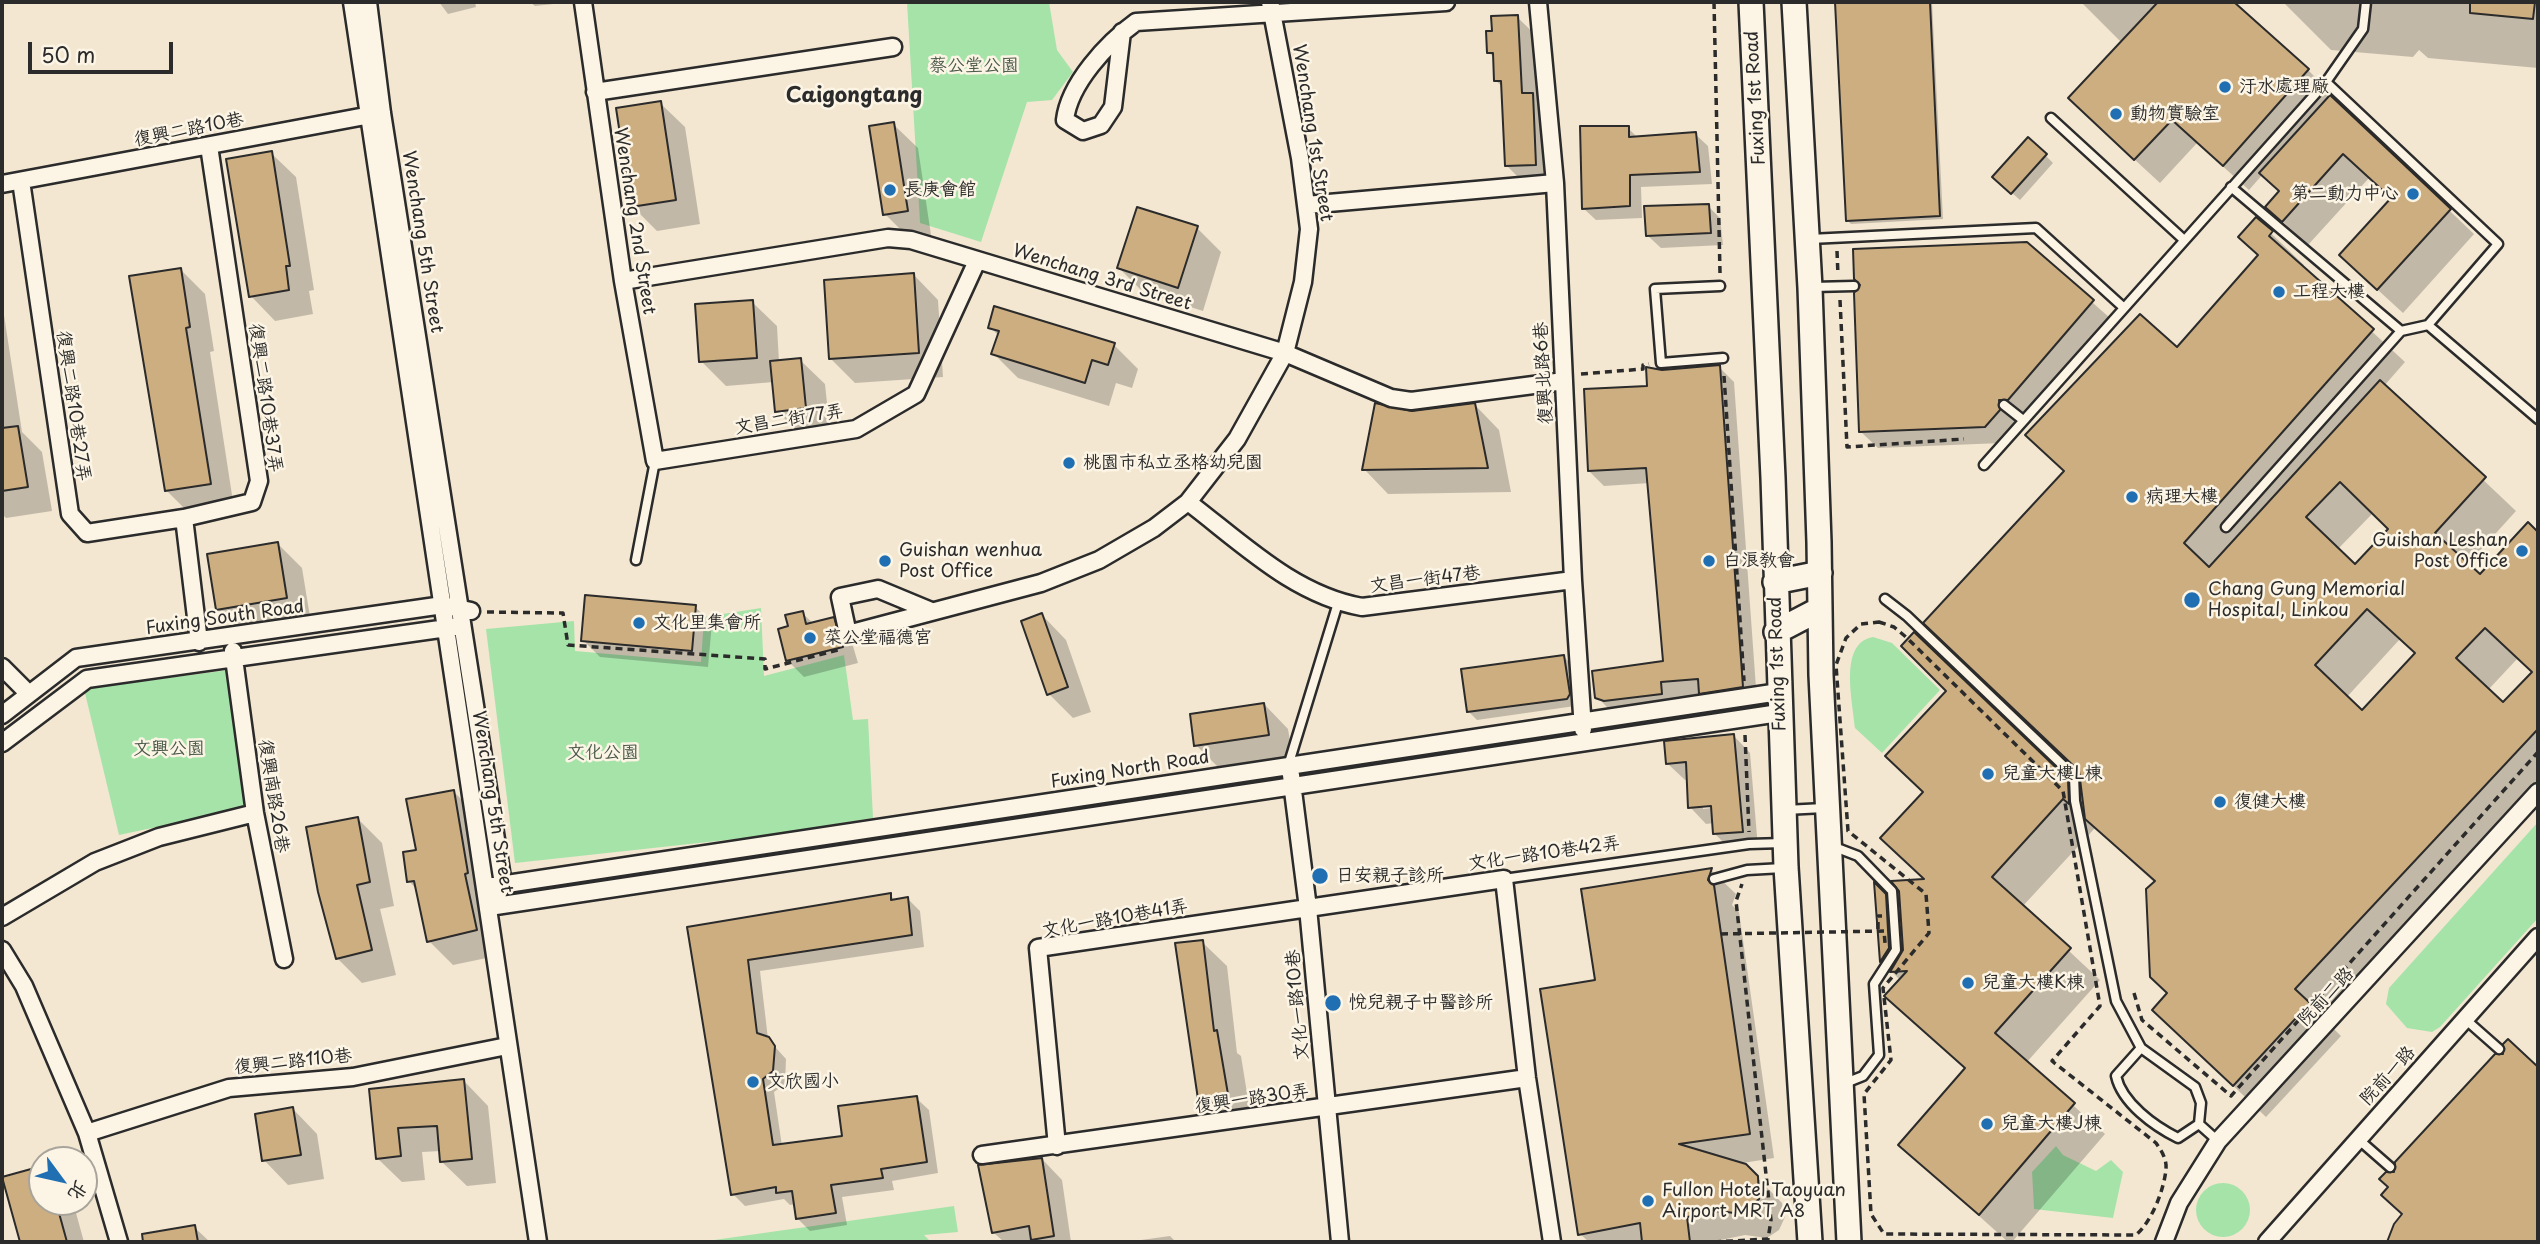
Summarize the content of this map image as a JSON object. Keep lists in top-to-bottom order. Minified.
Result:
{"streets":{"main road":["Fuxing 1st Road"],"street":["復興二路10巷","Wenchang 1st Street","Wenchang 2nd Street","Wenchang 5th Street","Wenchang 3rd Street","復興北路6巷","復興二路10巷37弄","復興二路10巷27弄","文昌二街77弄","文昌一街47巷","Fuxing South Road","Fuxing North Road","復興南路26巷","文化一路10巷42弄","文化一路10巷41弄","院前二路","文化一路10巷","復興二路110巷","院前一路","復興一路30弄"]},"crossings":[["Fuxing 1st Road","Fuxing North Road"],["Fuxing 1st Road","文化一路10巷42弄"],["復興二路10巷","Wenchang 5th Street"],["復興二路10巷","復興二路10巷37弄"],["復興二路10巷","復興二路10巷27弄"],["Wenchang 1st Street","Wenchang 3rd Street"],["Wenchang 1st Street","文昌一街47巷"],["Wenchang 2nd Street","Wenchang 3rd Street"],["Wenchang 2nd Street","文昌二街77弄"],["Wenchang 5th Street","Fuxing South Road"],["Wenchang 5th Street","Fuxing North Road"],["Wenchang 3rd Street","復興北路6巷"],["Wenchang 3rd Street","文昌二街77弄"],["復興北路6巷","文昌一街47巷"],["復興北路6巷","Fuxing North Road"],["復興二路10巷37弄","復興二路10巷27弄"],["Fuxing South Road","復興南路26巷"],["Fuxing North Road","文化一路10巷"],["文化一路10巷42弄","文化一路10巷41弄"],["文化一路10巷42弄","文化一路10巷"],["文化一路10巷41弄","文化一路10巷"],["文化一路10巷41弄","復興一路30弄"],["文化一路10巷","復興一路30弄"]],"districts":["Caigongtang"],"parks":["蔡公堂公園","文興公園","文化公園"],"places":["汙水處理廠","動物實驗室","長庚會館","第二動力中心","工程大樓","桃園市私立丞格幼兒園","病理大樓","Guishan Leshan Post Office","Guishan wenhua Post Office","白浪教會","Chang Gung Memorial Hospital, Linkou","文化里集會所","菜公堂福德宮","兒童大樓L棟","復健大樓","日安親子診所","兒童大樓K棟","悅兒親子中醫診所","文欣國小","兒童大樓J棟","Fullon Hotel Taoyuan Airport MRT A8"],"scale_bar":"50 m","north":"bottom right"}
